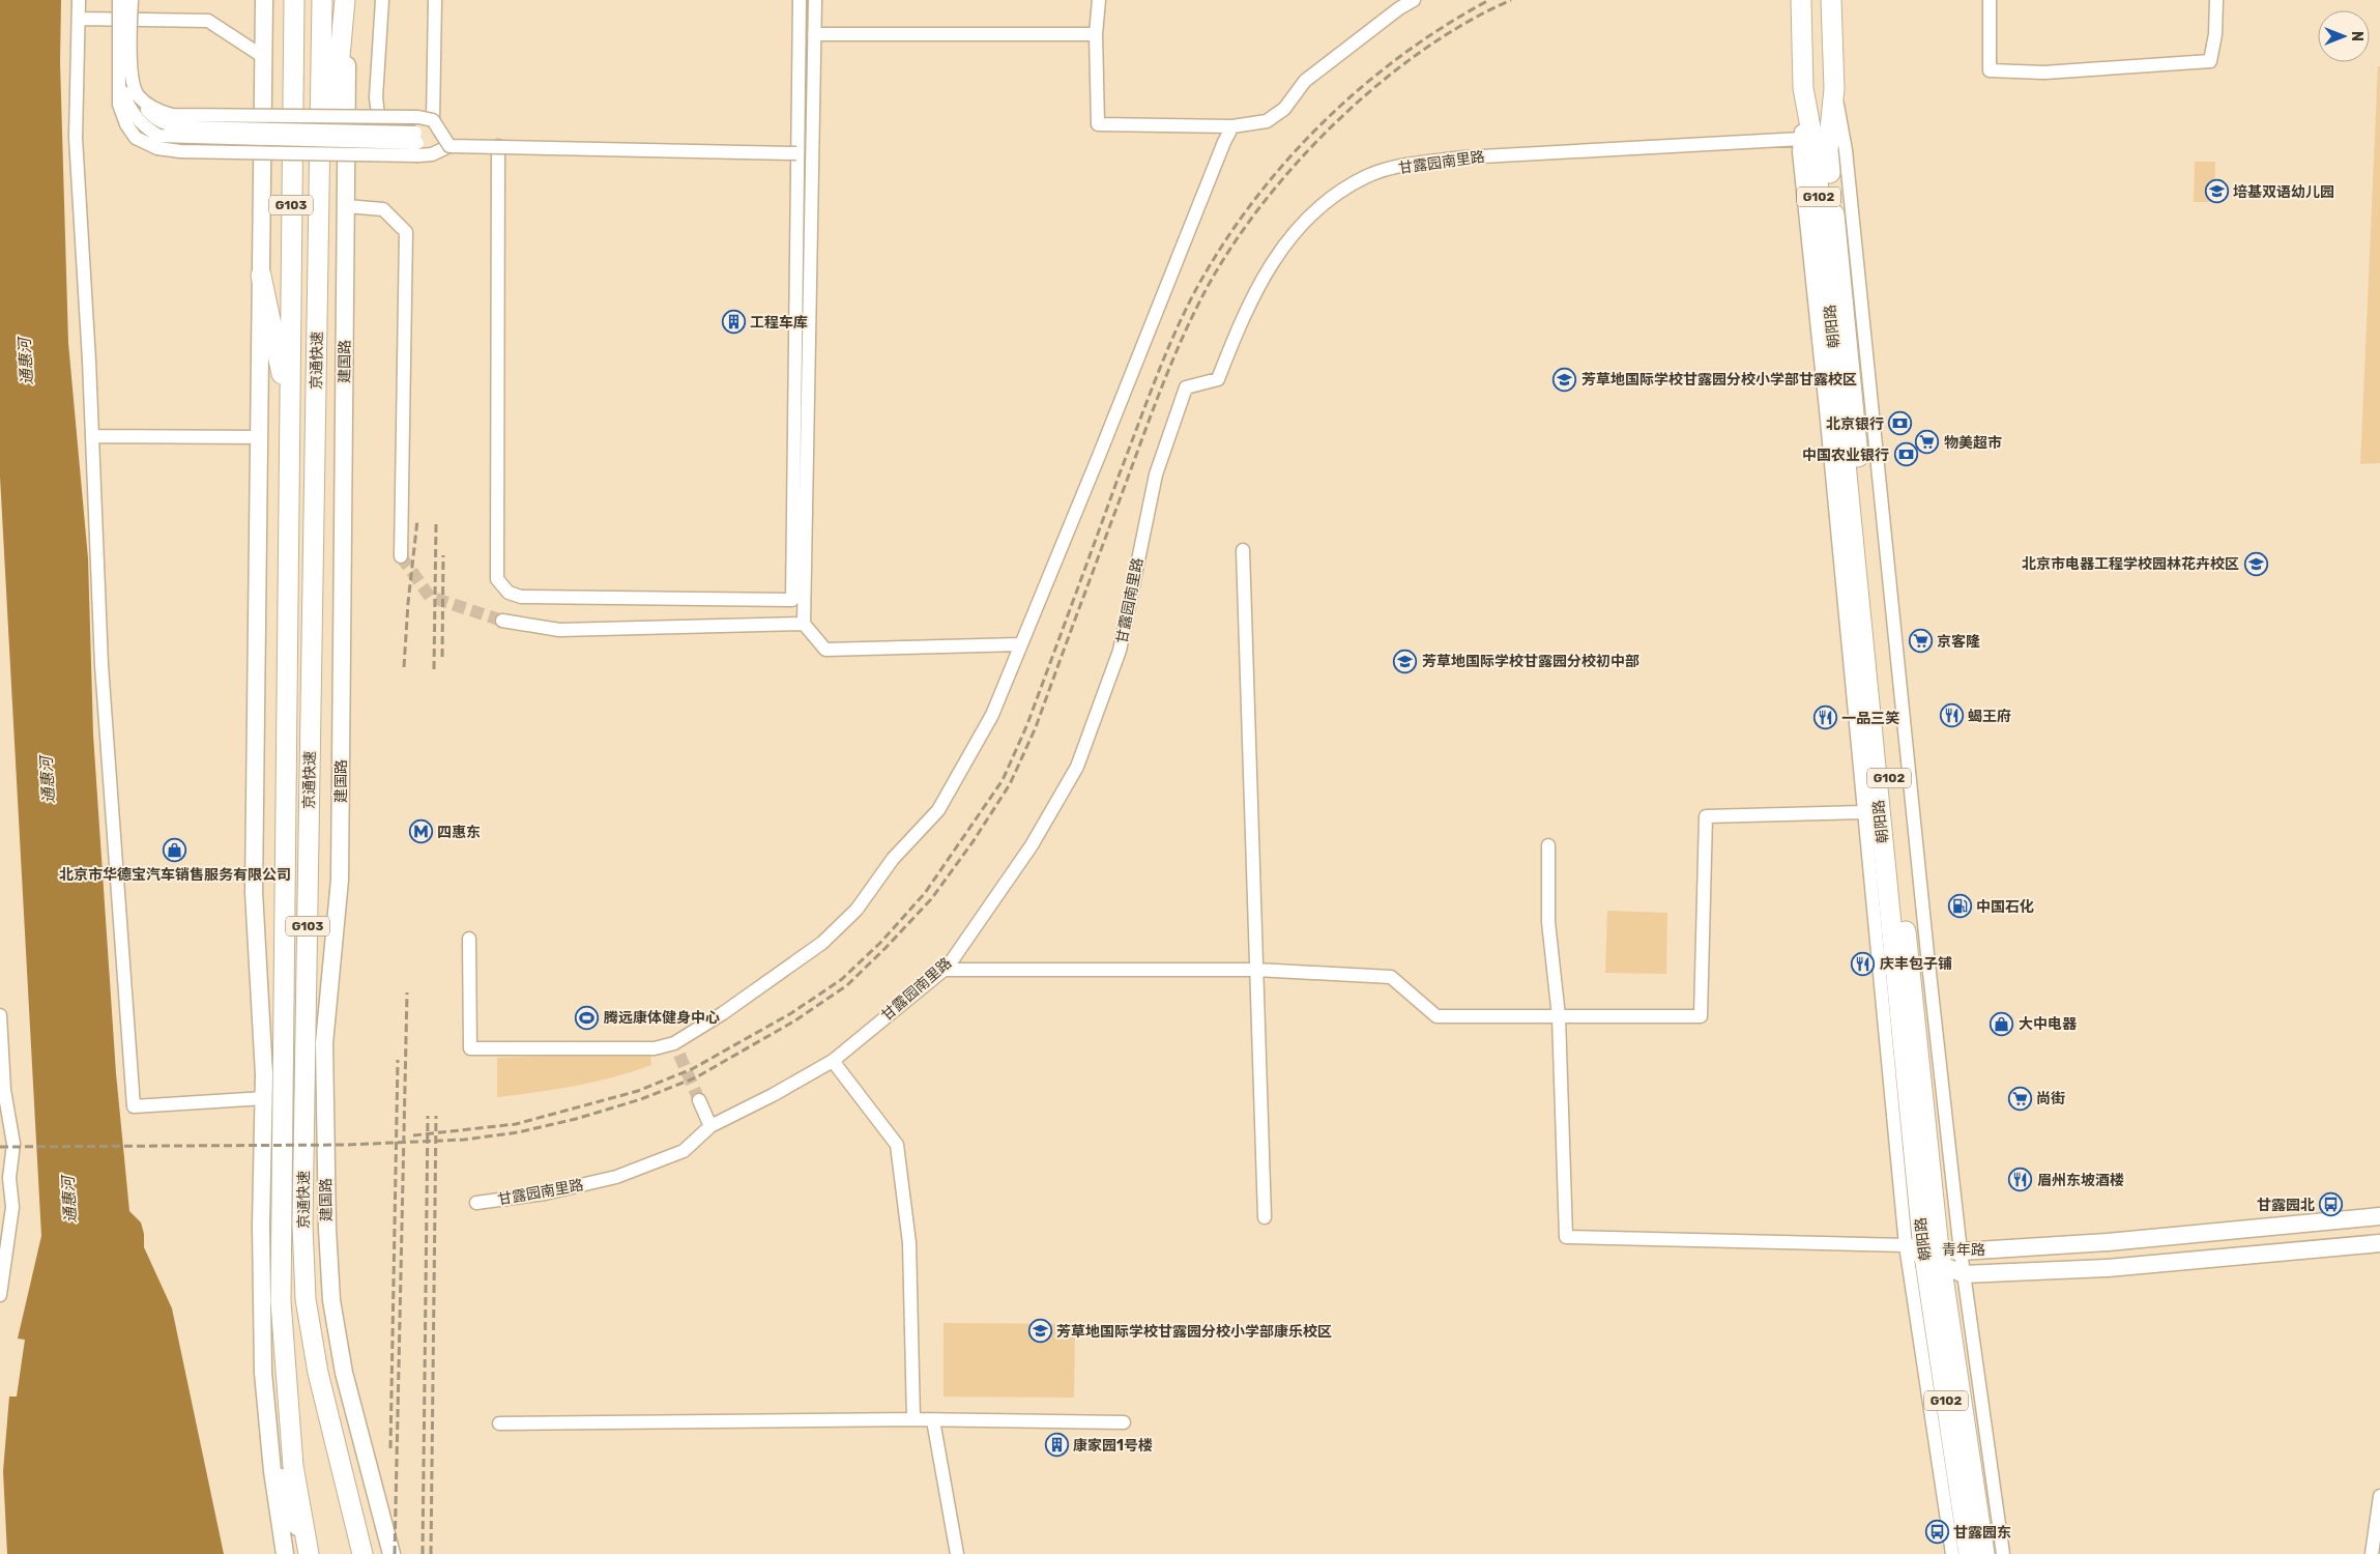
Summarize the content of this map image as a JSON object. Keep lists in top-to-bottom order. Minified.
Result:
{"streets":{"highway":["G102","G103","朝阳路","京通快速"],"main road":["建国路","青年路"],"street":["甘露园南里路"]},"crossings":[["甘露园南里路","朝阳路"],["朝阳路","青年路"]],"water":["通惠河"],"places":{"school or university":["培基双语幼儿园","芳草地国际学校甘露园分校小学部甘露校区","北京市电器工程学校园林花卉校区","芳草地国际学校甘露园分校初中部","芳草地国际学校甘露园分校小学部康乐校区"],"building":["工程车库","康家园1号楼"],"bank":["北京银行","中国农业银行"],"supermarket":["物美超市","京客隆","尚街"],"restaurant":["蝎王府","一品三笑","庆丰包子铺","眉州东坡酒楼"],"metro station":["四惠东"],"shop":["北京市华德宝汽车销售服务有限公司","大中电器"],"fuel station":["中国石化"],"sports":["腾远康体健身中心"],"bus stop":["甘露园北","甘露园东"]},"north":"right"}
